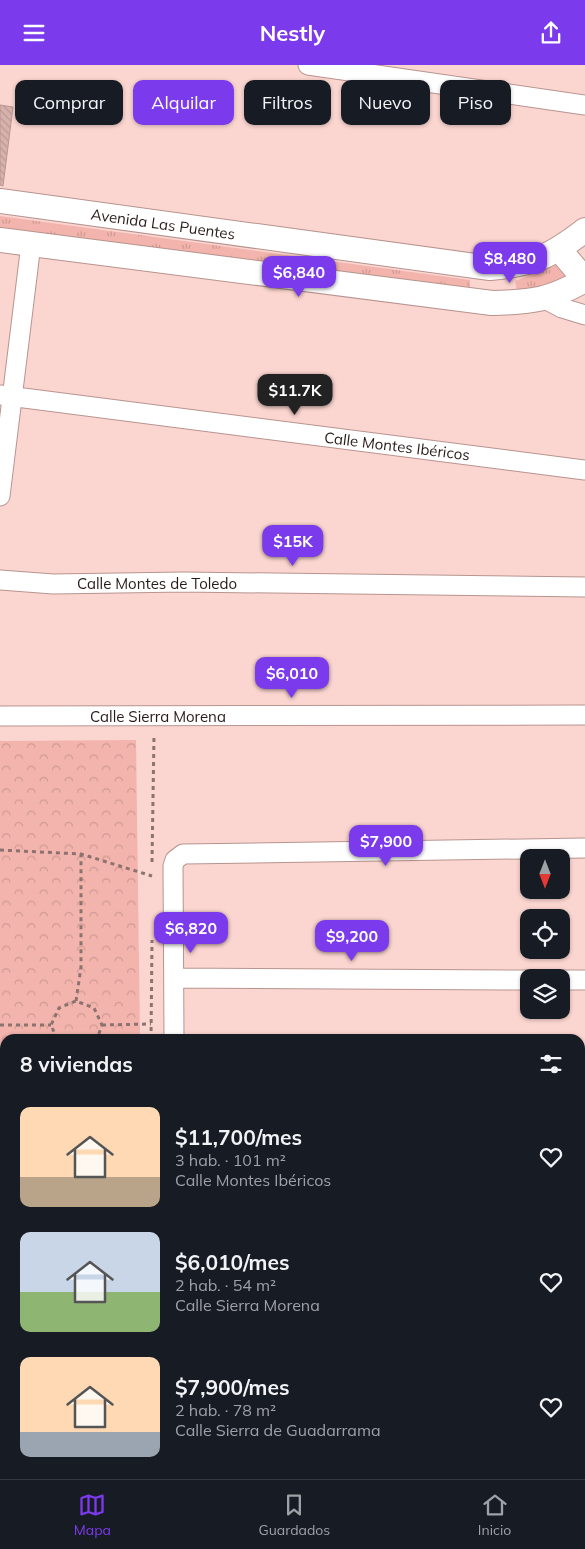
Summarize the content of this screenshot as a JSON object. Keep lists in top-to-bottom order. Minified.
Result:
{"streets":{"street":["Avenida Las Puentes","Calle Montes Ibéricos","Calle Montes de Toledo","Calle Sierra Morena"]},"north":"bottom","page":{"header":"Nestly","chip":["Comprar","Alquilar","Filtros","Nuevo","Piso"],"price":["$8,480","$6,840","$11.7K","$15K","$6,010","$7,900","$6,820","$9,200"],"heading":"8 viviendas","list":[{"name":"$11,700/mes","note":"3 hab. · 101 m² · Calle Montes Ibéricos"},{"name":"$6,010/mes","note":"2 hab. · 54 m² · Calle Sierra Morena"},{"name":"$7,900/mes","note":"2 hab. · 78 m² · Calle Sierra de Guadarrama"}],"tabs":["Mapa","Guardados","Inicio"]}}
